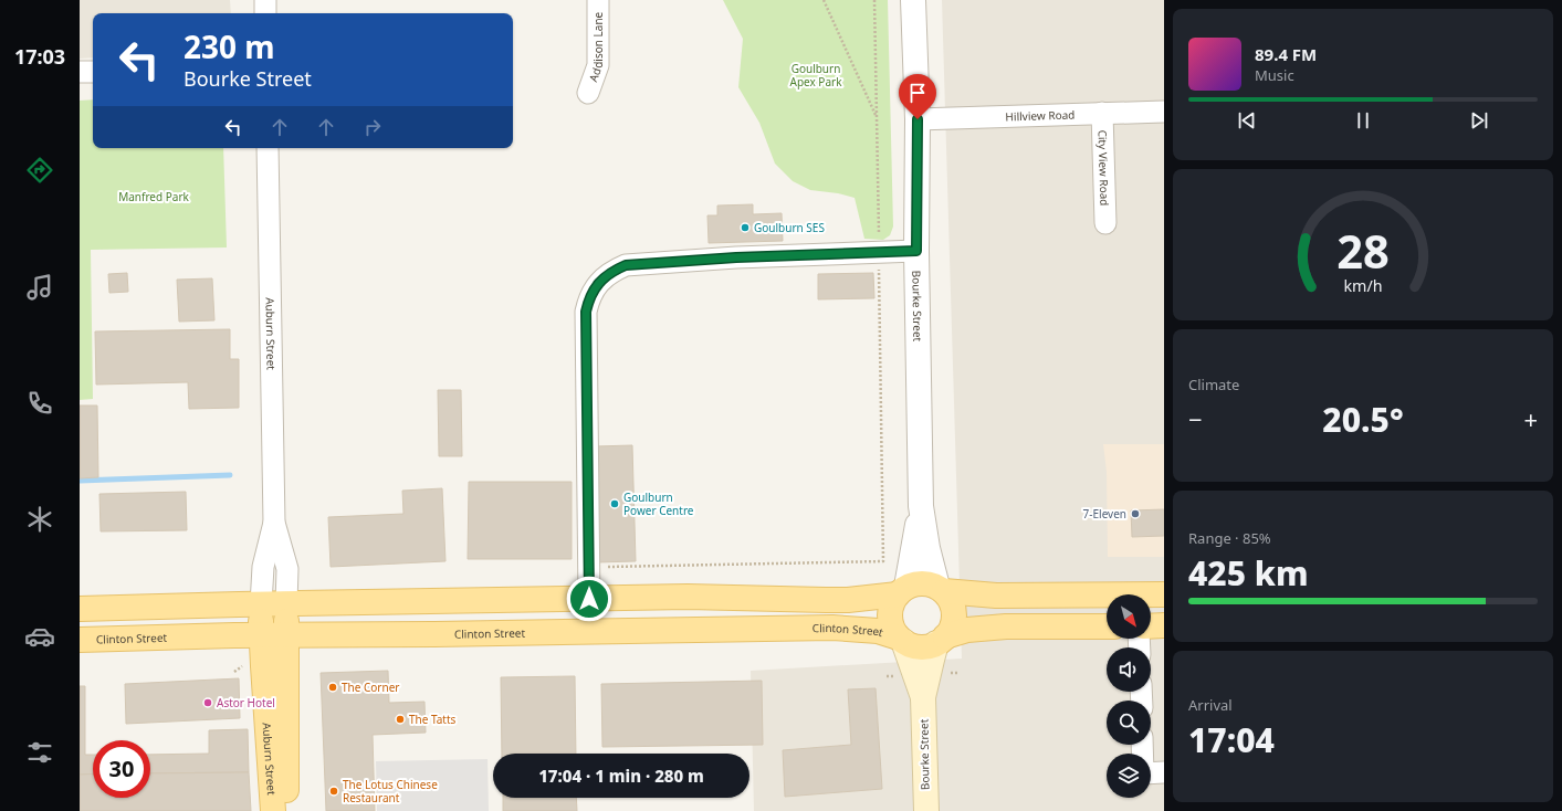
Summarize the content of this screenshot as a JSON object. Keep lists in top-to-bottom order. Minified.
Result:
{"streets":{"main road":["Bourke Street","Auburn Street","Clinton Street"],"street":["Addison Lane","Hillview Road","City View Road"]},"crossings":[["Hillview Road","City View Road"],["Hillview Road","Bourke Street"],["Bourke Street","Clinton Street"],["Auburn Street","Clinton Street"]],"parks":["Goulburn Apex Park","Manfred Park"],"places":["Goulburn SES","Goulburn Power Centre","7-Eleven","The Corner","Astor Hotel","The Tatts","The Lotus Chinese Restaurant"],"north":"bottom right","page":{"tabs":"17:03","turn":["230 m","Bourke Street"],"song":["89.4 FM","Music"],"tile":["Climate",["Range · 85%","425 km"],["Arrival","17:04"]],"heat":["−","20.5°","+"],"limit":"30","trip":"17:04 · 1 min · 280 m","gauge":["28","km/h"]}}
